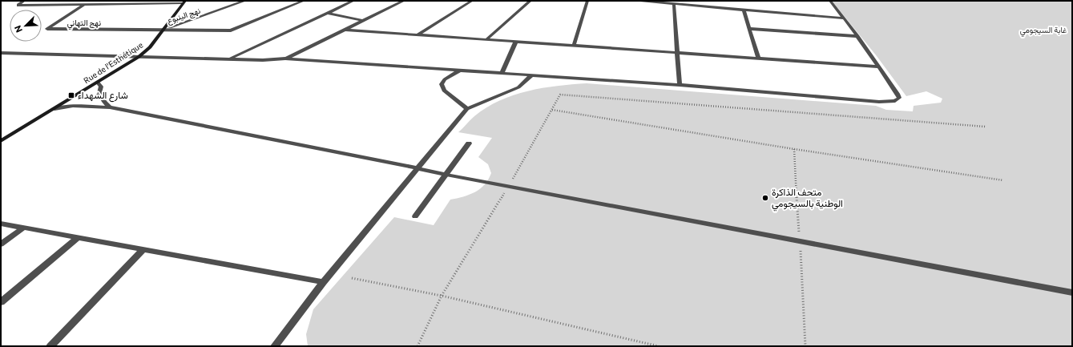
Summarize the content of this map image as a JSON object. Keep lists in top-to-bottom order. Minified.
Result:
{"streets":{"street":["نهج الينبوع","نهج التهاني","Rue de l'Esthétique"]},"crossings":[["نهج الينبوع","نهج التهاني"],["نهج الينبوع","Rue de l'Esthétique"],["نهج التهاني","Rue de l'Esthétique"]],"parks":["غابة السيجومي"],"places":{"transit":["شارع الشهداء"],"other":["متحف الذاكرة الوطنية بالسيجومي"]},"north":"bottom left"}
